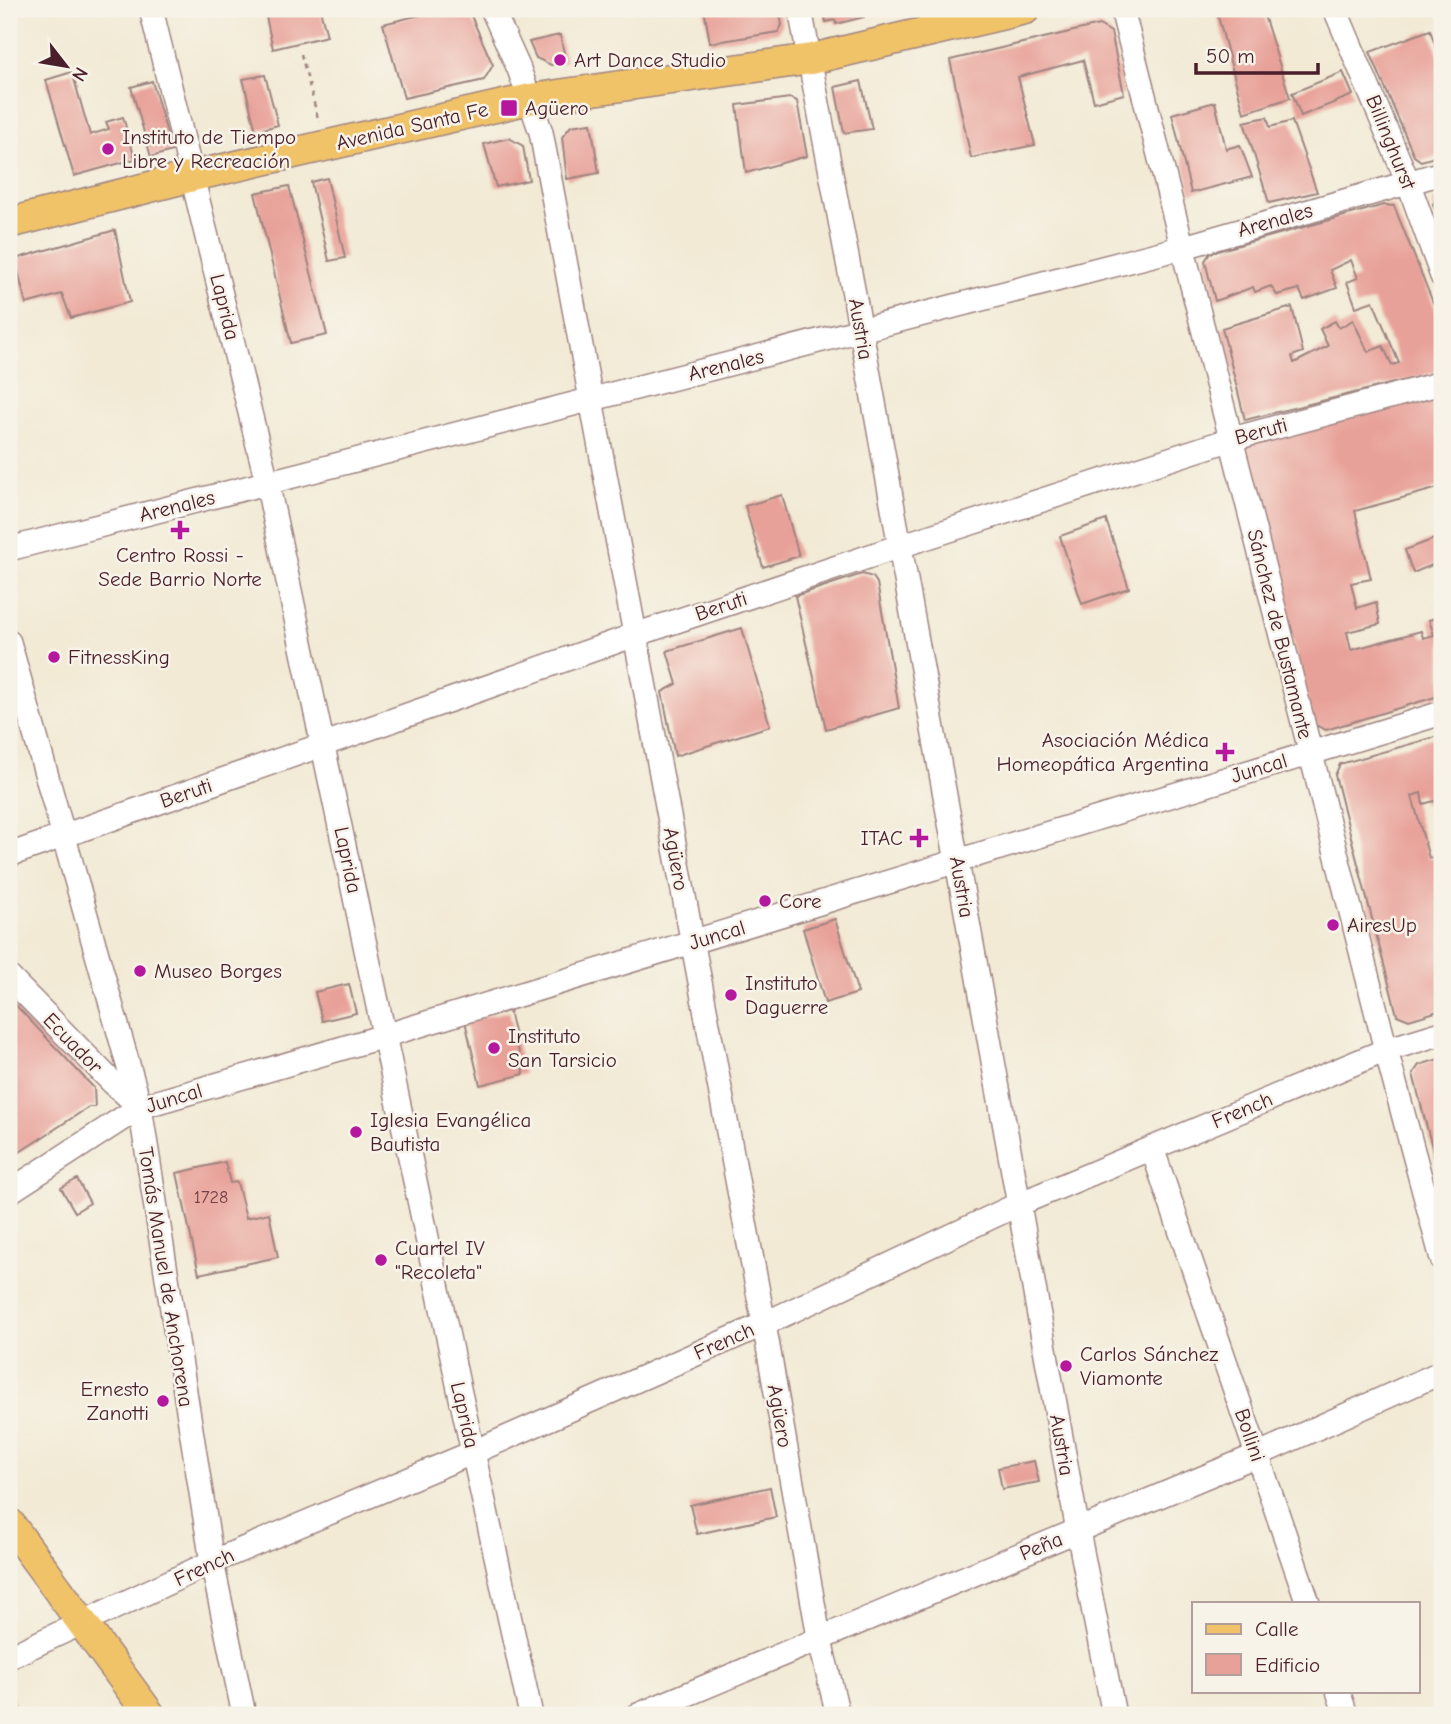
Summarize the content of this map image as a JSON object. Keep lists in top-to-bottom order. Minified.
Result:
{"streets":{"main road":["Avenida Santa Fe"],"street":["Billinghurst","Arenales","Laprida","Austria","Beruti","Sánchez de Bustamante","Juncal","Agüero","Ecuador","French","Tomás Manuel de Anchorena","Bollini","Peña"]},"crossings":[["Avenida Santa Fe","Laprida"],["Avenida Santa Fe","Austria"],["Avenida Santa Fe","Agüero"],["Billinghurst","Arenales"],["Arenales","Laprida"],["Arenales","Austria"],["Arenales","Sánchez de Bustamante"],["Arenales","Agüero"],["Laprida","Beruti"],["Laprida","Juncal"],["Laprida","French"],["Austria","Beruti"],["Austria","Juncal"],["Austria","French"],["Austria","Peña"],["Beruti","Sánchez de Bustamante"],["Beruti","Agüero"],["Beruti","Tomás Manuel de Anchorena"],["Sánchez de Bustamante","Juncal"],["Sánchez de Bustamante","French"],["Juncal","Agüero"],["Juncal","Ecuador"],["Juncal","Tomás Manuel de Anchorena"],["Agüero","French"],["Agüero","Peña"],["Ecuador","Tomás Manuel de Anchorena"],["French","Tomás Manuel de Anchorena"],["French","Bollini"],["Bollini","Peña"]],"places":{"other":["Art Dance Studio","Instituto de Tiempo Libre y Recreación","FitnessKing","Core","AiresUp","Museo Borges","Instituto Daguerre","Instituto San Tarsicio","Iglesia Evangélica Bautista","Cuartel IV \"Recoleta\"","Carlos Sánchez Viamonte","Ernesto Zanotti"],"transit":["Agüero"],"health":["Centro Rossi - Sede Barrio Norte","Asociación Médica Homeopática Argentina","ITAC"]},"house_numbers":["1728"],"legend":["Calle","Edificio"],"scale_bar":"50 m","north":"bottom right"}
